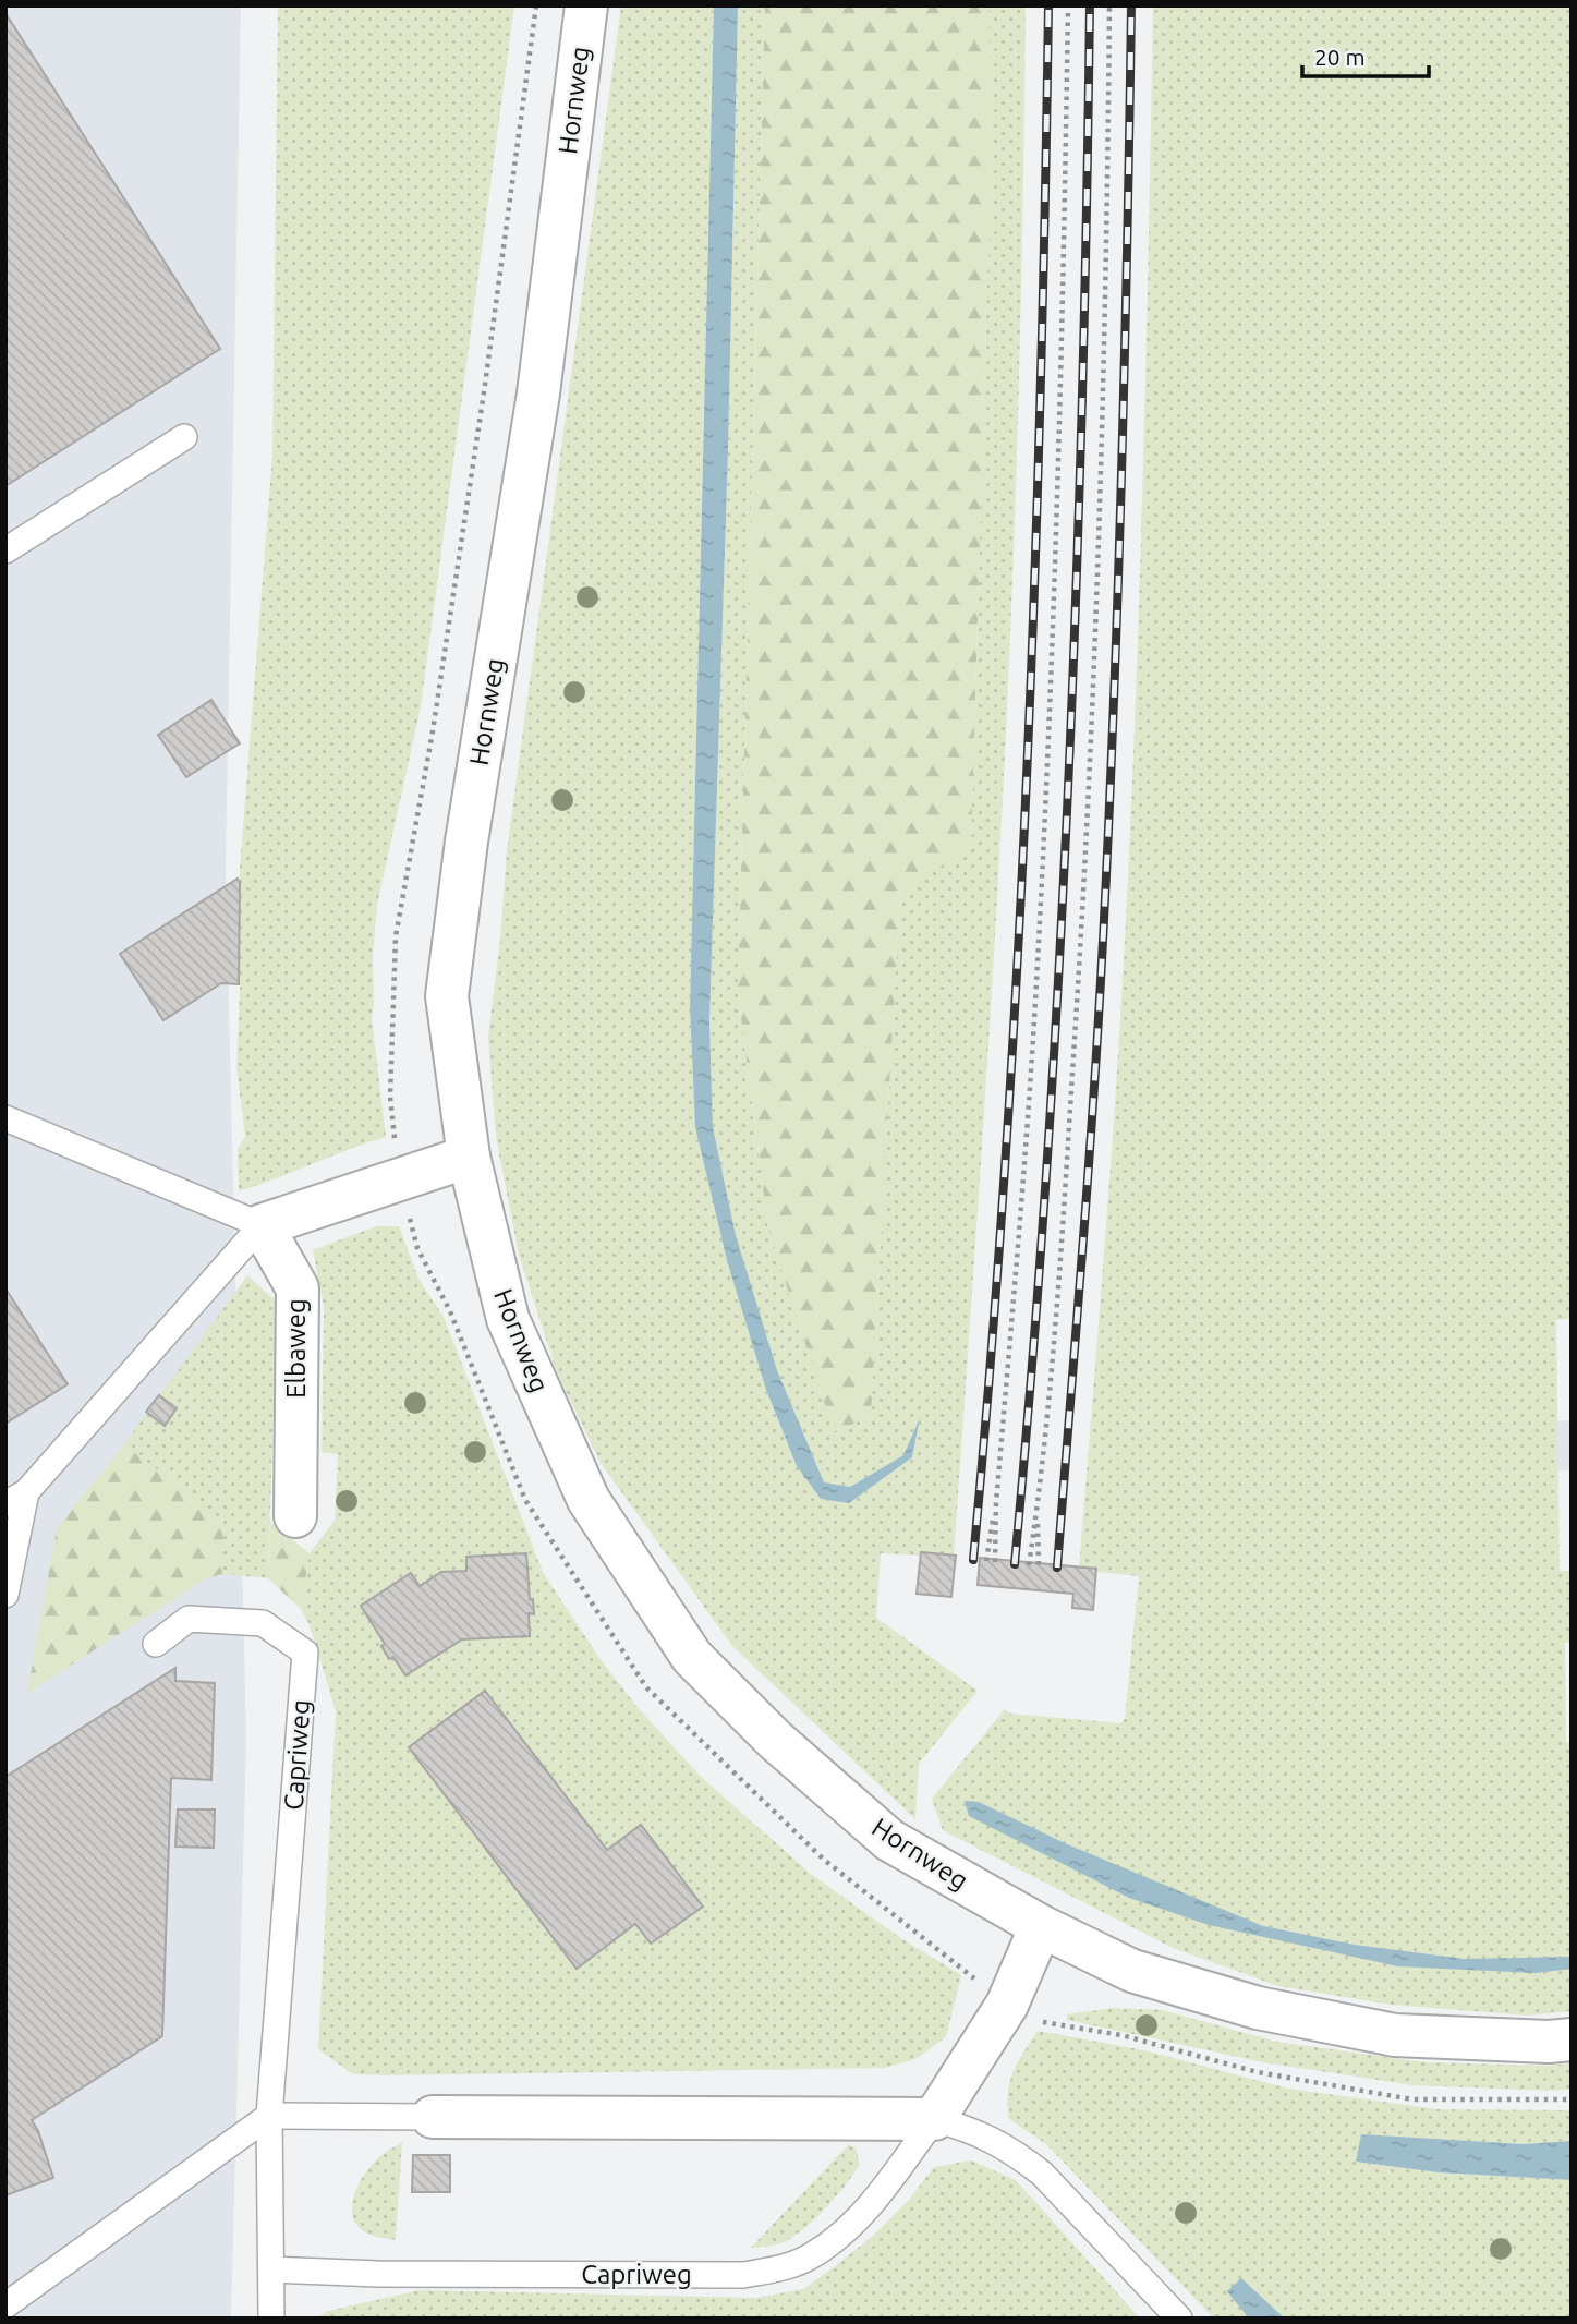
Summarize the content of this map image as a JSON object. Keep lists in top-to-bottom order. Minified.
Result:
{"streets":{"street":["Hornweg","Elbaweg","Capriweg"]},"crossings":[["Hornweg","Capriweg"]],"scale_bar":"20 m"}
